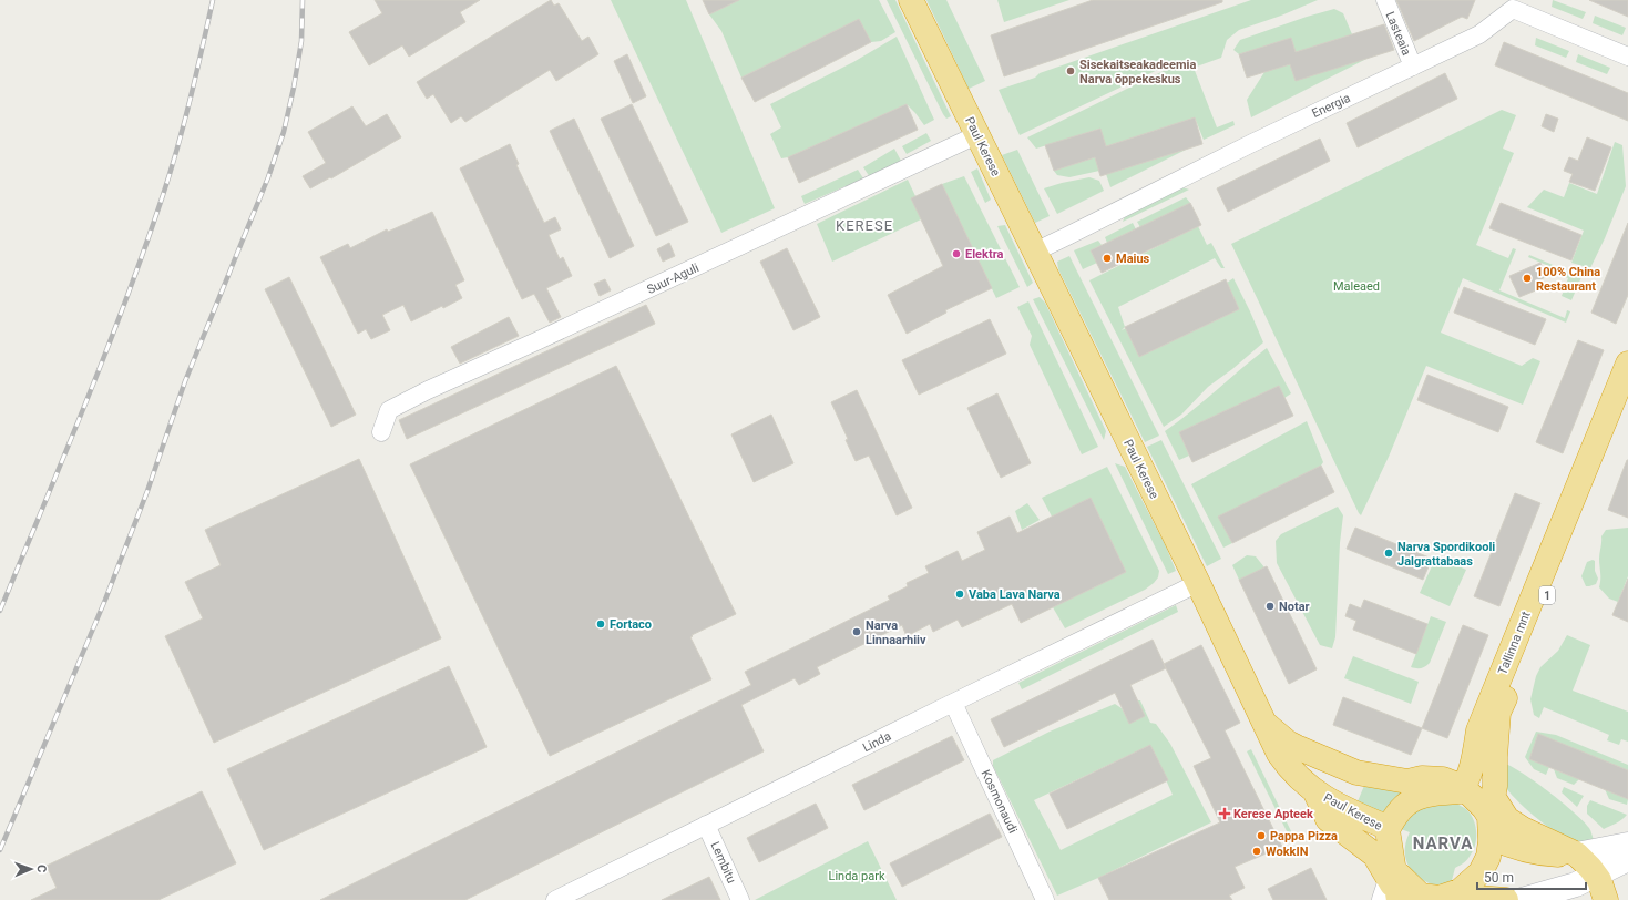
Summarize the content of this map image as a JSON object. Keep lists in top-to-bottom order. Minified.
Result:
{"streets":{"highway":["Paul Kerese","1","Tallinna mnt"],"street":["Lasteaia","Energia","Suur-Aguli","Linda","Kosmonaudi","Lembitu"]},"crossings":[["Lasteaia","Energia"],["Energia","Paul Kerese"],["Paul Kerese","Suur-Aguli"],["Paul Kerese","1"],["Paul Kerese","Tallinna mnt"],["Paul Kerese","Linda"],["1","Tallinna mnt"],["Linda","Kosmonaudi"],["Linda","Lembitu"]],"districts":["KERESE","NARVA"],"parks":["Maleaed","Linda park"],"places":{"other":["Sisekaitseakadeemia Narva õppekeskus","Elektra","Maius","100% China Restaurant","Narva Spordikooli Jalgrattabaas","Vaba Lava Narva","Notar","Fortaco","Narva Linnaarhiiv","Pappa Pizza","WokkIN"],"health":["Kerese Apteek"]},"scale_bar":"50 m","north":"right"}
